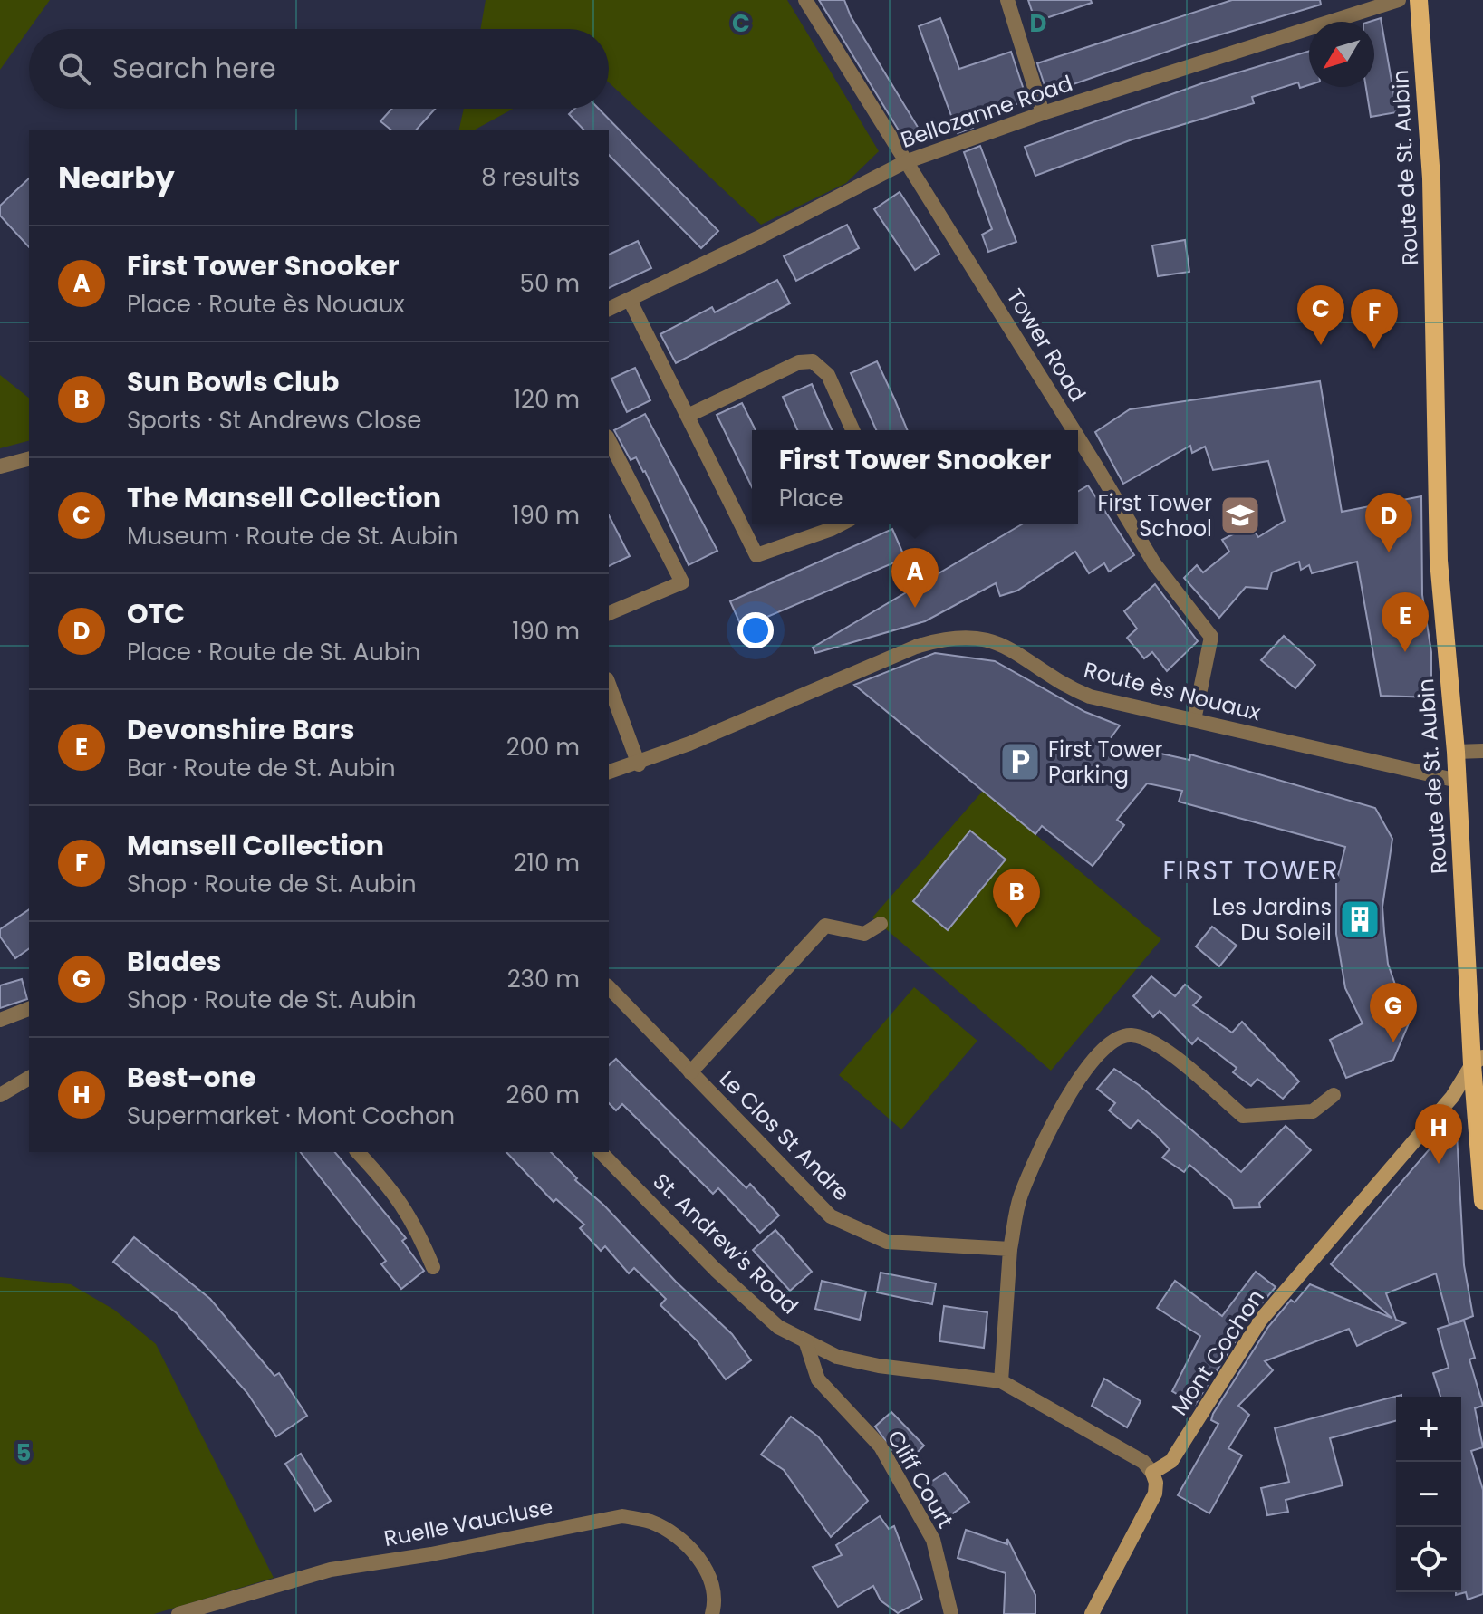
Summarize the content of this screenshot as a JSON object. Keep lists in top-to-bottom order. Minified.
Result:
{"streets":{"main road":["Route de St. Aubin","Mont Cochon"],"street":["Bellozanne Road","Tower Road","Route ès Nouaux","Le Clos St Andre","St. Andrew's Road","Cliff Court","Ruelle Vaucluse"]},"crossings":[["Bellozanne Road","Tower Road"],["Route de St. Aubin","Route ès Nouaux"],["Route de St. Aubin","Mont Cochon"],["Tower Road","Route ès Nouaux"],["St. Andrew's Road","Mont Cochon"],["St. Andrew's Road","Cliff Court"]],"districts":["FIRST TOWER"],"places":{"school or university":["First Tower School"],"parking":["First Tower Parking"],"building":["Les Jardins Du Soleil"]},"north":"bottom left","page":{"search":"Search here","heading":["Nearby","8 results"],"list":[{"mark":"A","name":"First Tower Snooker","note":"Place · Route ès Nouaux","value":"50 m"},{"mark":"B","name":"Sun Bowls Club","note":"Sports · St Andrews Close","value":"120 m"},{"mark":"C","name":"The Mansell Collection","note":"Museum · Route de St. Aubin","value":"190 m"},{"mark":"D","name":"OTC","note":"Place · Route de St. Aubin","value":"190 m"},{"mark":"E","name":"Devonshire Bars","note":"Bar · Route de St. Aubin","value":"200 m"},{"mark":"F","name":"Mansell Collection","note":"Shop · Route de St. Aubin","value":"210 m"},{"mark":"G","name":"Blades","note":"Shop · Route de St. Aubin","value":"230 m"},{"mark":"H","name":"Best-one","note":"Supermarket · Mont Cochon","value":"260 m"}],"pins":["C","F","D","A","E","B","G","H"],"popup":["First Tower Snooker","Place"],"map_buttons":["+","−"]},"grid":{"columns":["C","D"],"rows":["5"]}}
